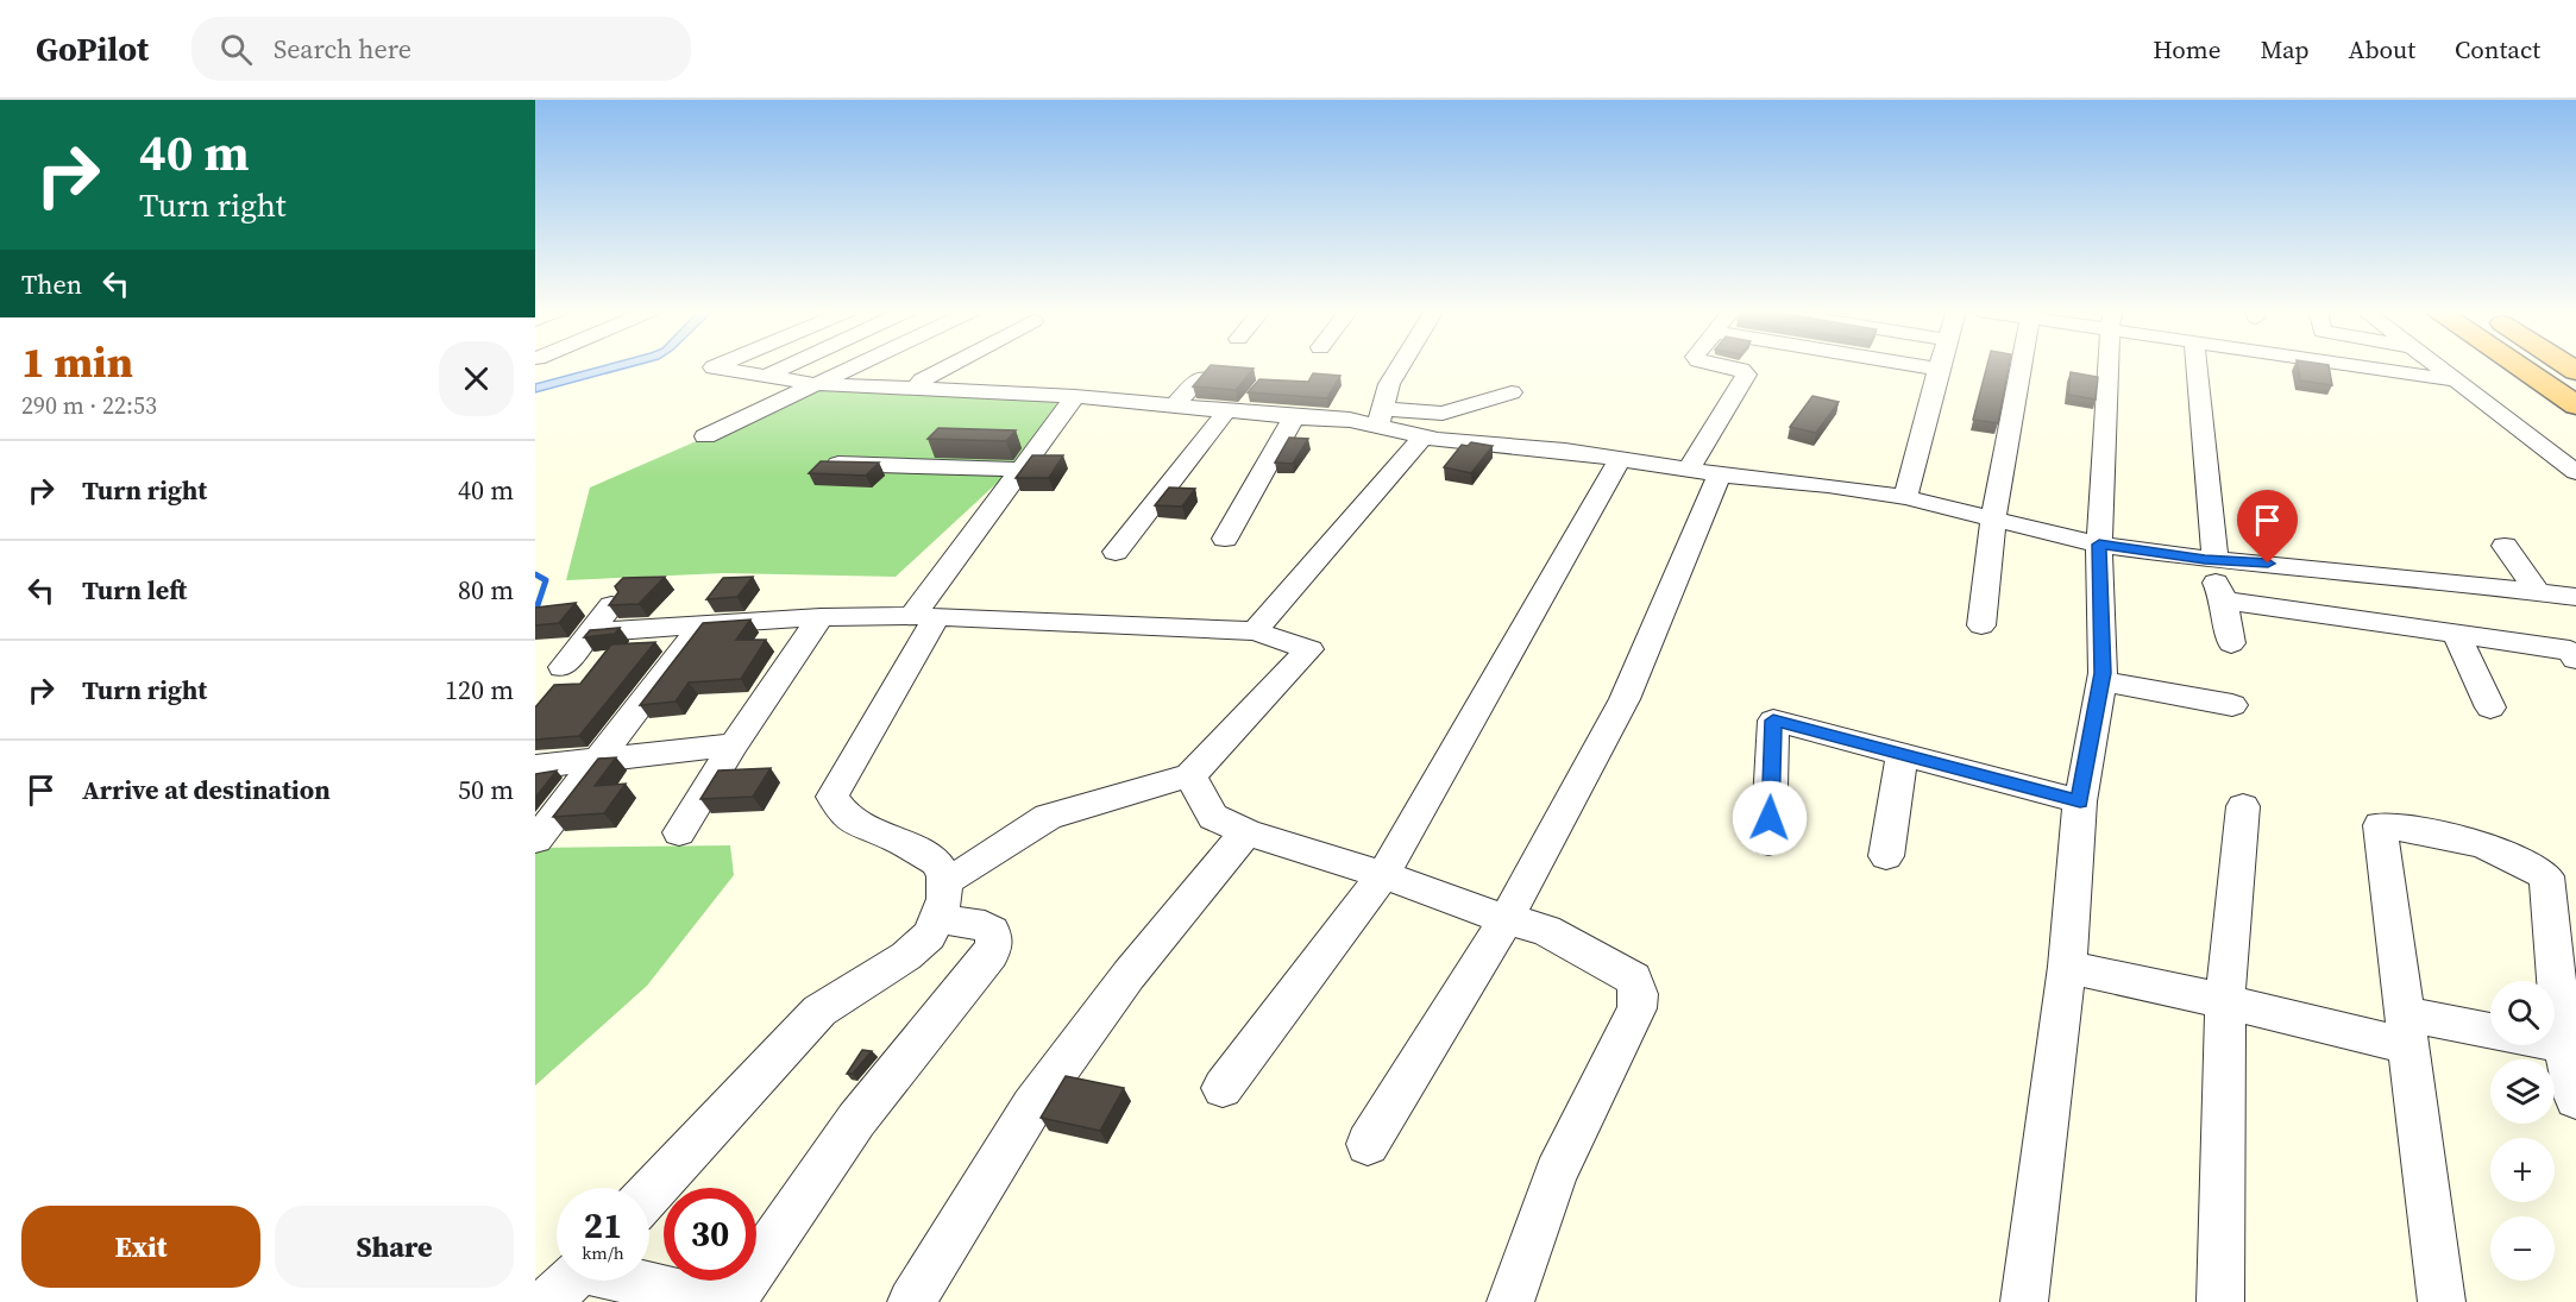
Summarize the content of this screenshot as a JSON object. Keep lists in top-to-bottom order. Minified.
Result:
{"page":{"header":"GoPilot","search":"Search here","nav":["Home","Map","About","Contact"],"turn":["40 m","Turn right"],"then":"Then","heading":["1 min","290 m · 22:53"],"list":[{"name":"Turn right","value":"40 m"},{"name":"Turn left","value":"80 m"},{"name":"Turn right","value":"120 m"},{"name":"Arrive at destination","value":"50 m"}],"map_buttons":["+","−"],"speed":"21 km/h","limit":"30","buttons":["Exit","Share"]}}
